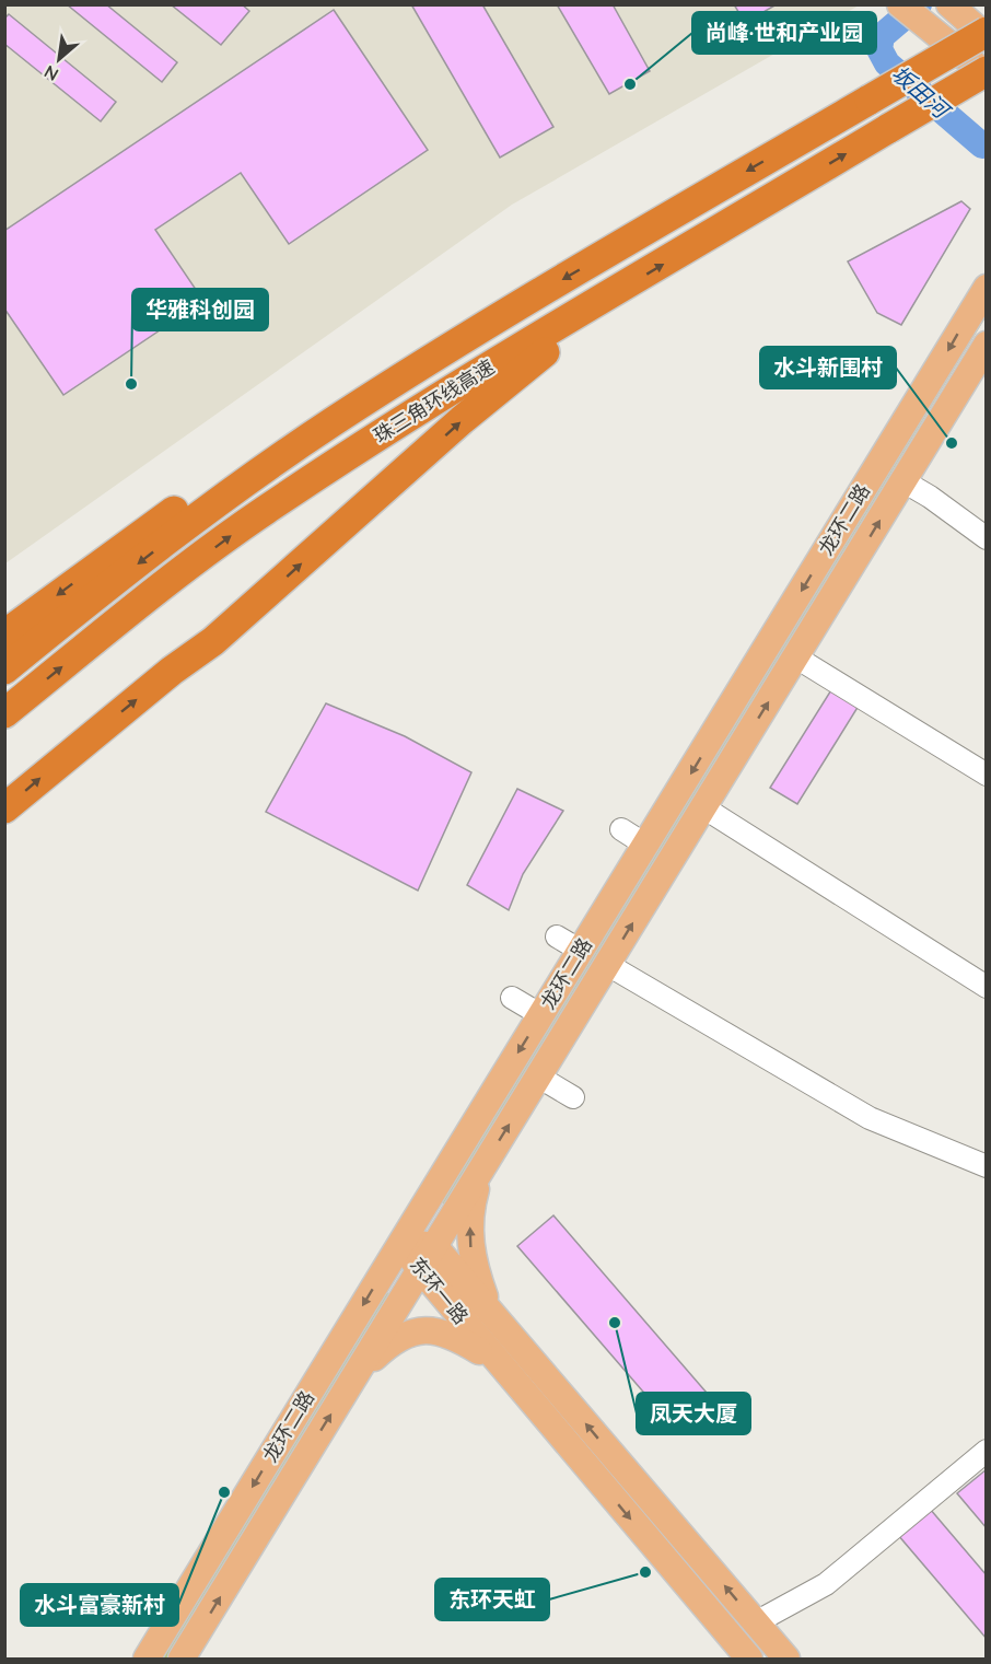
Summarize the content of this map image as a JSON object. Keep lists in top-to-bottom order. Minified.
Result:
{"streets":{"highway":["珠三角环线高速"],"main road":["龙环二路","东环一路"]},"crossings":[["龙环二路","东环一路"]],"water":["坂田河"],"places":["尚峰·世和产业园","华雅科创园","水斗新围村","凤天大厦","水斗富豪新村","东环天虹"],"north":"bottom left"}
